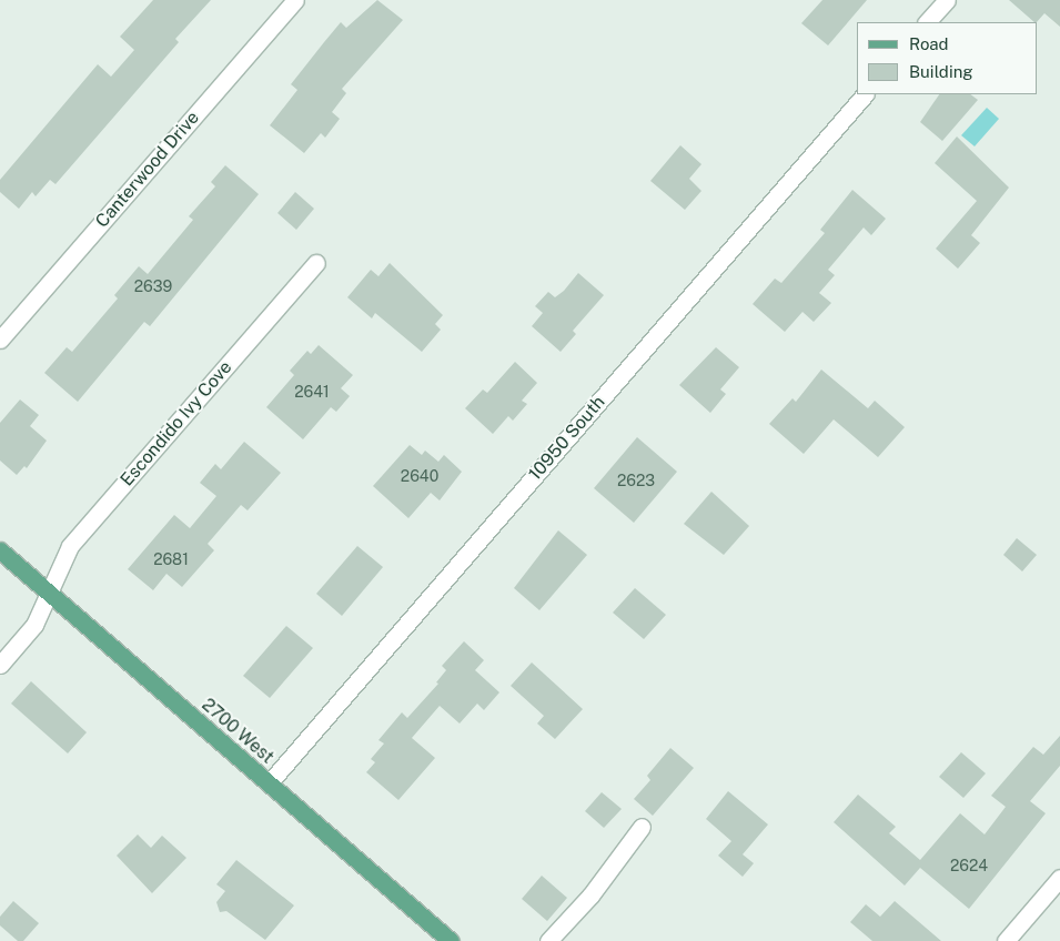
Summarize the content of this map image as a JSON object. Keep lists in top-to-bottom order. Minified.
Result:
{"streets":{"main road":["2700 West"],"street":["Canterwood Drive","Escondido Ivy Cove","10950 South"]},"crossings":[["Escondido Ivy Cove","2700 West"],["10950 South","2700 West"]],"house_numbers":["2639","2641","2640","2623","2681","2624"],"legend":["Road","Building"]}
